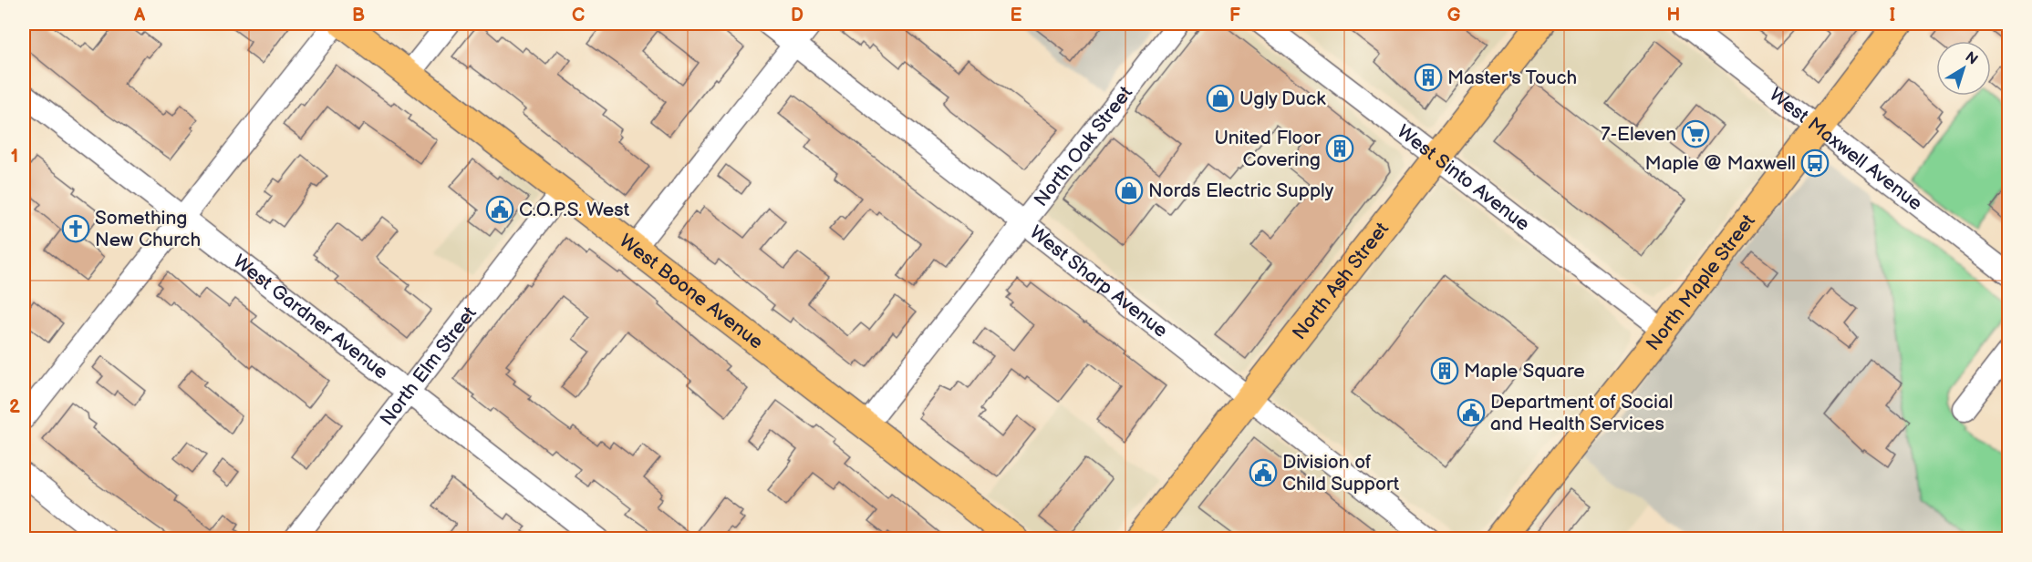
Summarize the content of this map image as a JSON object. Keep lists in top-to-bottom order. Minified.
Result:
{"streets":{"main road":["North Ash Street","North Maple Street","West Boone Avenue"],"street":["North Oak Street","West Maxwell Avenue","West Sinto Avenue","West Sharp Avenue","West Gardner Avenue","North Elm Street"]},"crossings":[["North Oak Street","West Sharp Avenue"],["North Oak Street","West Boone Avenue"],["West Maxwell Avenue","North Maple Street"],["West Sinto Avenue","North Ash Street"],["West Sinto Avenue","North Maple Street"],["West Sharp Avenue","North Ash Street"],["West Boone Avenue","North Elm Street"],["West Gardner Avenue","North Elm Street"]],"places":{"building":["Master's Touch","United Floor Covering","Maple Square"],"shop":["Ugly Duck","Nords Electric Supply"],"supermarket":["7-Eleven"],"bus stop":["Maple @ Maxwell"],"public building":["C.O.P.S. West","Department of Social and Health Services","Division of Child Support"],"church":["Something New Church"]},"north":"top right","grid":{"columns":["A","B","C","D","E","F","G","H","I"],"rows":["1","2"]}}
